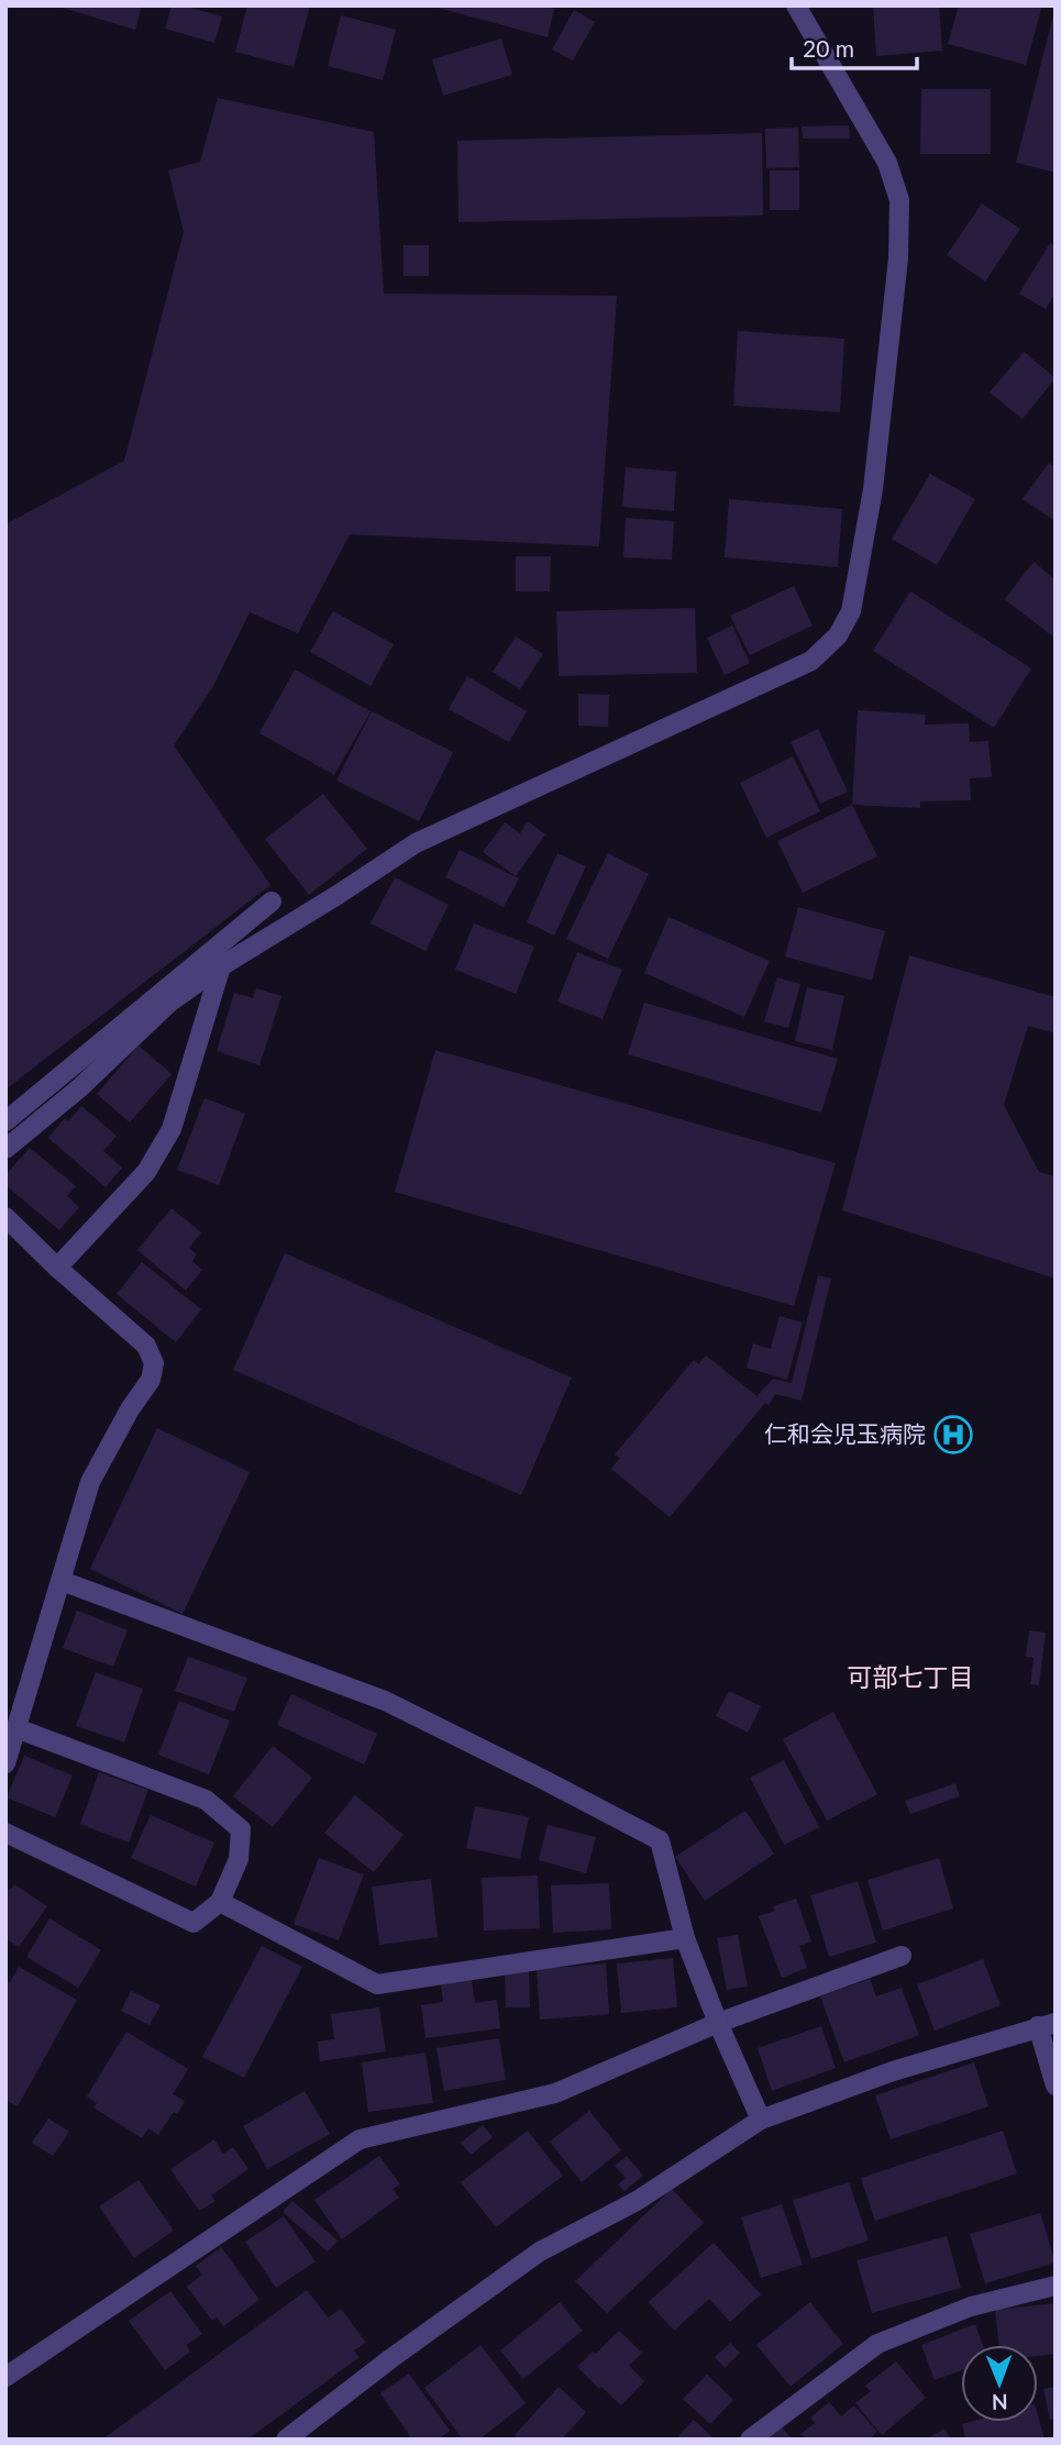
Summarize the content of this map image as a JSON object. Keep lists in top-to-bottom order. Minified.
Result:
{"districts":["可部七丁目"],"places":{"hospital":["仁和会児玉病院"]},"scale_bar":"20 m","north":"bottom"}
